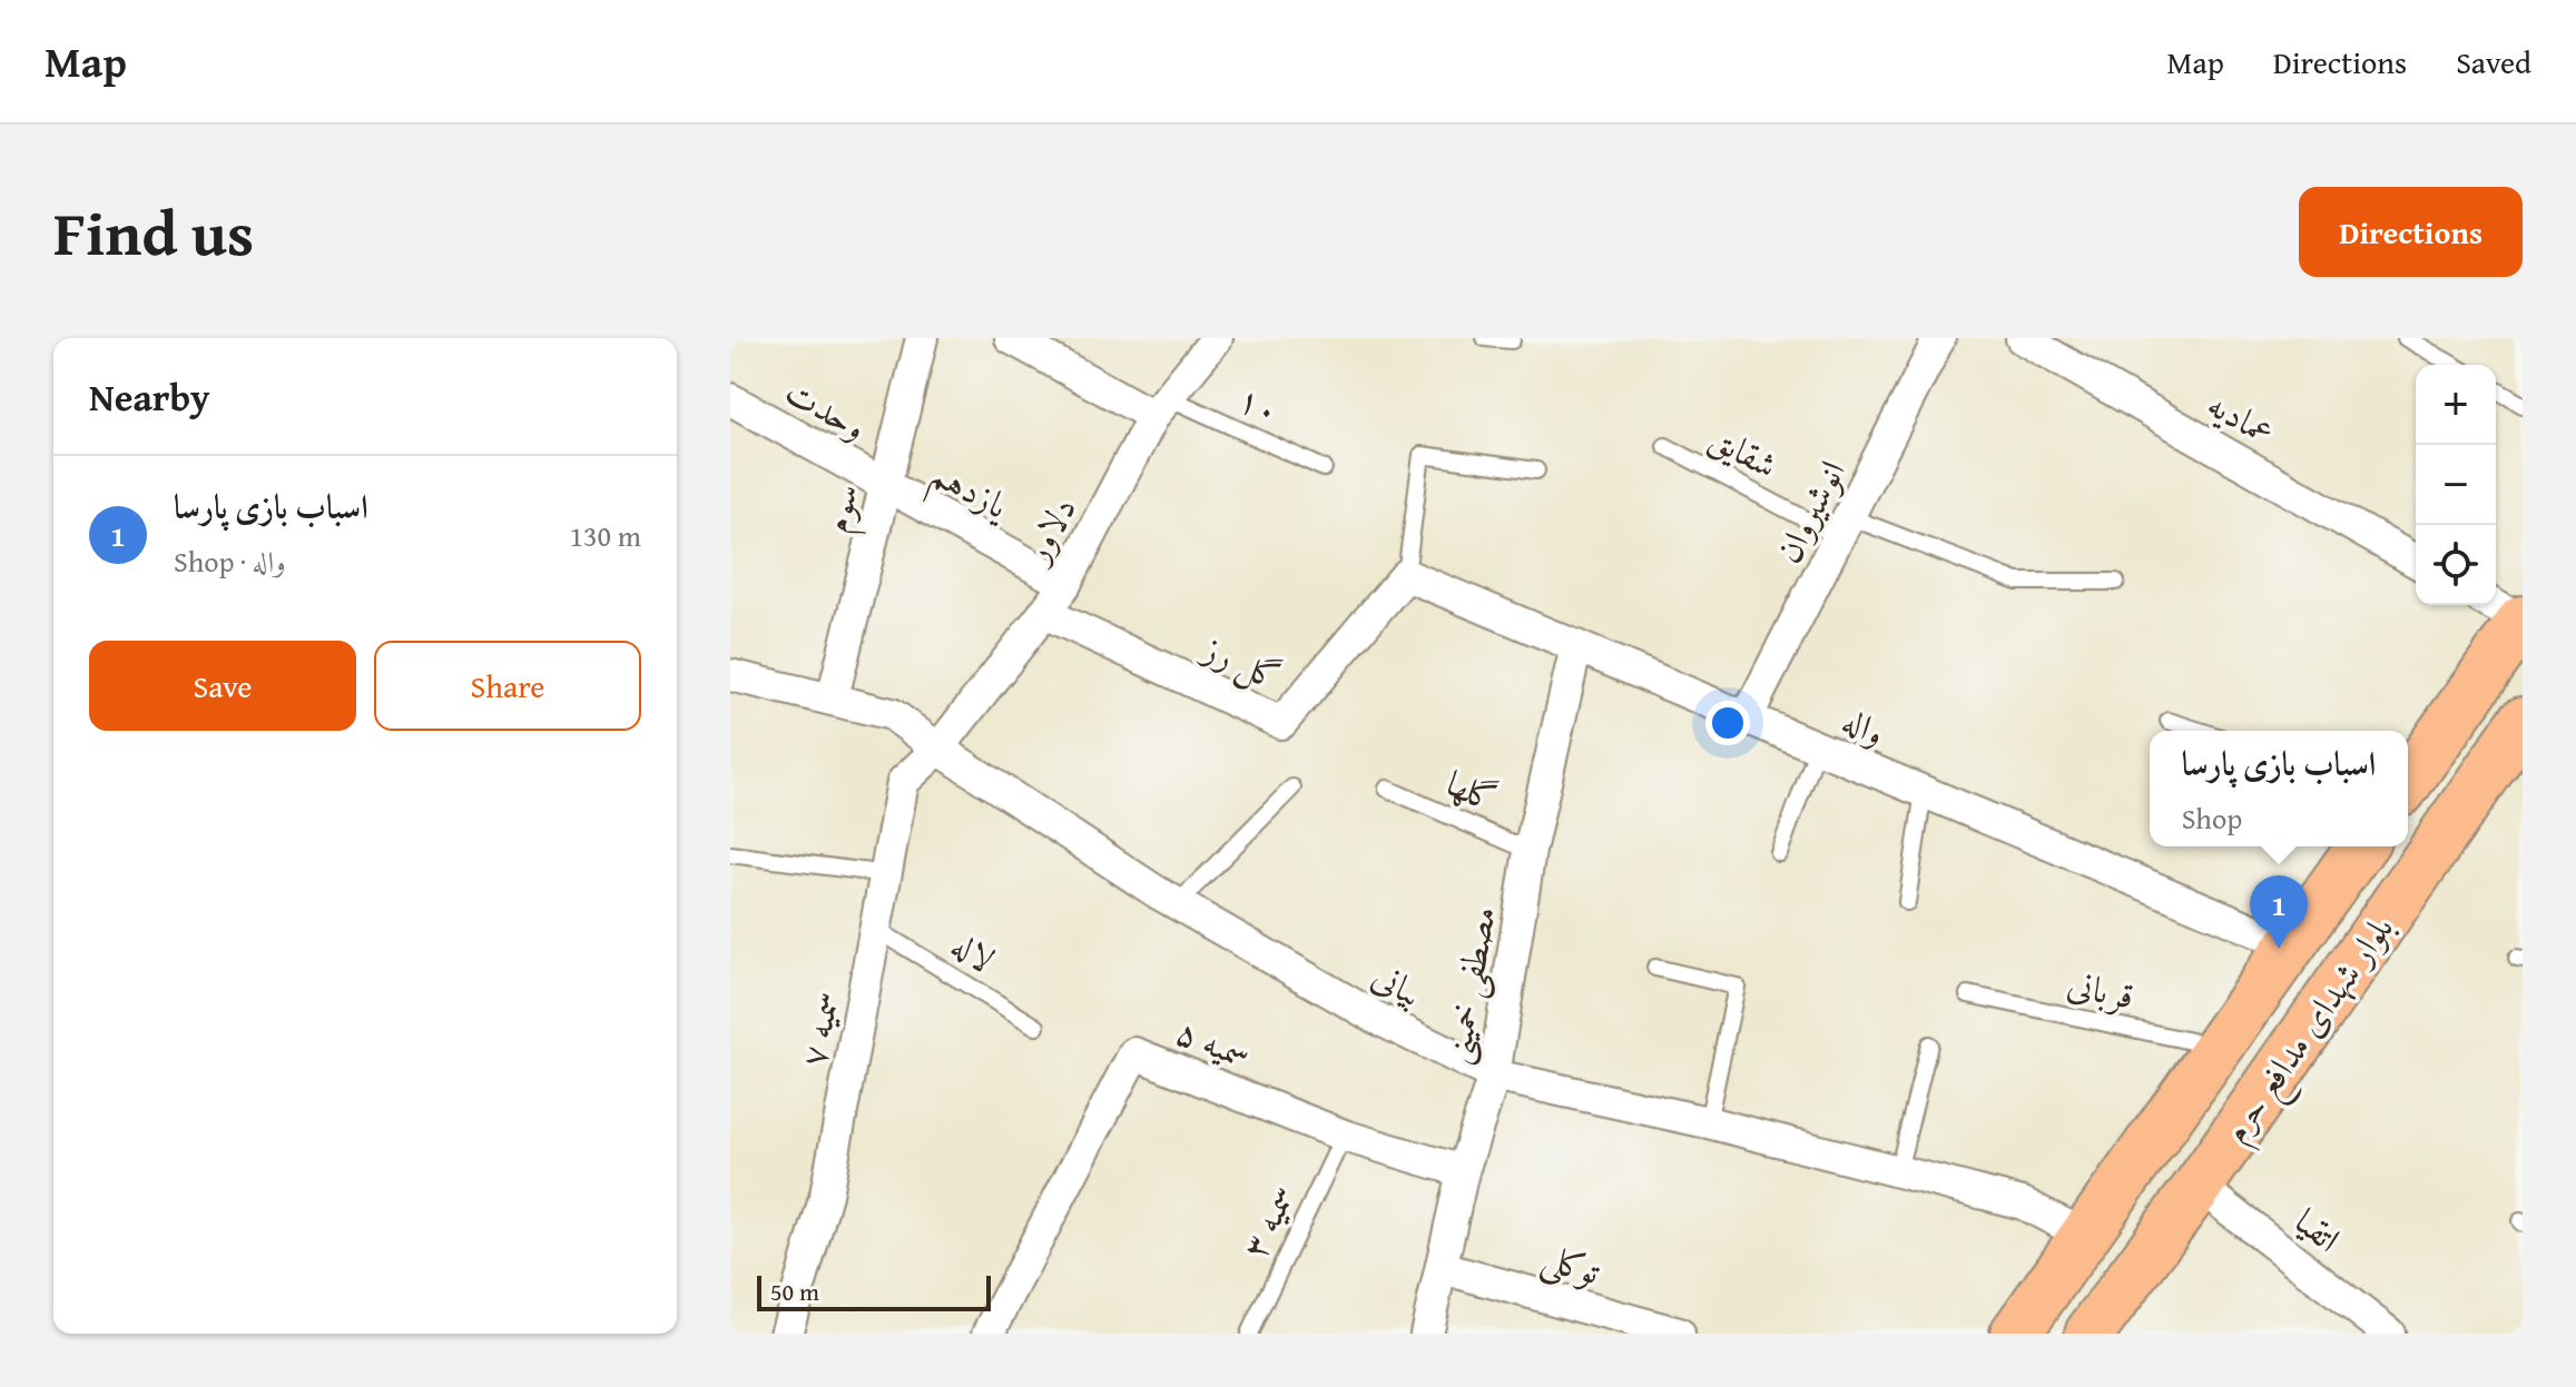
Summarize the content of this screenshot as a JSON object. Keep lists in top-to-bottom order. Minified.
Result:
{"streets":{"main road":["بلوار شهدای مدافع حرم"],"street":["وحدت","عمادیه","یازدهم","سوم","انوشیروان","دلاور","گل رز","واله","بیانی","مصطفی خمینی","سمیه ۷","سمیه ۵","اتقیا","توکلی"],"lane":["۱۰","شقایق","گلها","لاله","قربانی","سمیه ۳"]},"crossings":[["۱۰","دلاور"],["وحدت","یازدهم"],["وحدت","سوم"],["شقایق","انوشیروان"],["یازدهم","سوم"],["یازدهم","دلاور"],["سوم","بیانی"],["انوشیروان","واله"],["دلاور","گل رز"],["دلاور","بیانی"],["دلاور","سمیه ۷"],["گل رز","واله"],["واله","مصطفی خمینی"],["واله","بلوار شهدای مدافع حرم"],["گلها","مصطفی خمینی"],["لاله","سمیه ۷"],["بیانی","مصطفی خمینی"],["بیانی","سمیه ۷"],["بیانی","بلوار شهدای مدافع حرم"],["مصطفی خمینی","سمیه ۵"],["مصطفی خمینی","توکلی"],["قربانی","بلوار شهدای مدافع حرم"],["بلوار شهدای مدافع حرم","اتقیا"],["سمیه ۵","سمیه ۳"]],"scale_bar":"50 m","page":{"header":"Map","nav":["Map","Directions","Saved"],"title":"Find us","buttons":["Directions",["Save","Share"]],"heading":"Nearby","map_buttons":["+","−"],"list":[{"mark":"1","name":"اسباب بازی پارسا","note":"Shop · واله","value":"130 m"}],"popup":["اسباب بازی پارسا","Shop"],"pins":"1","scale":"50 m"}}
